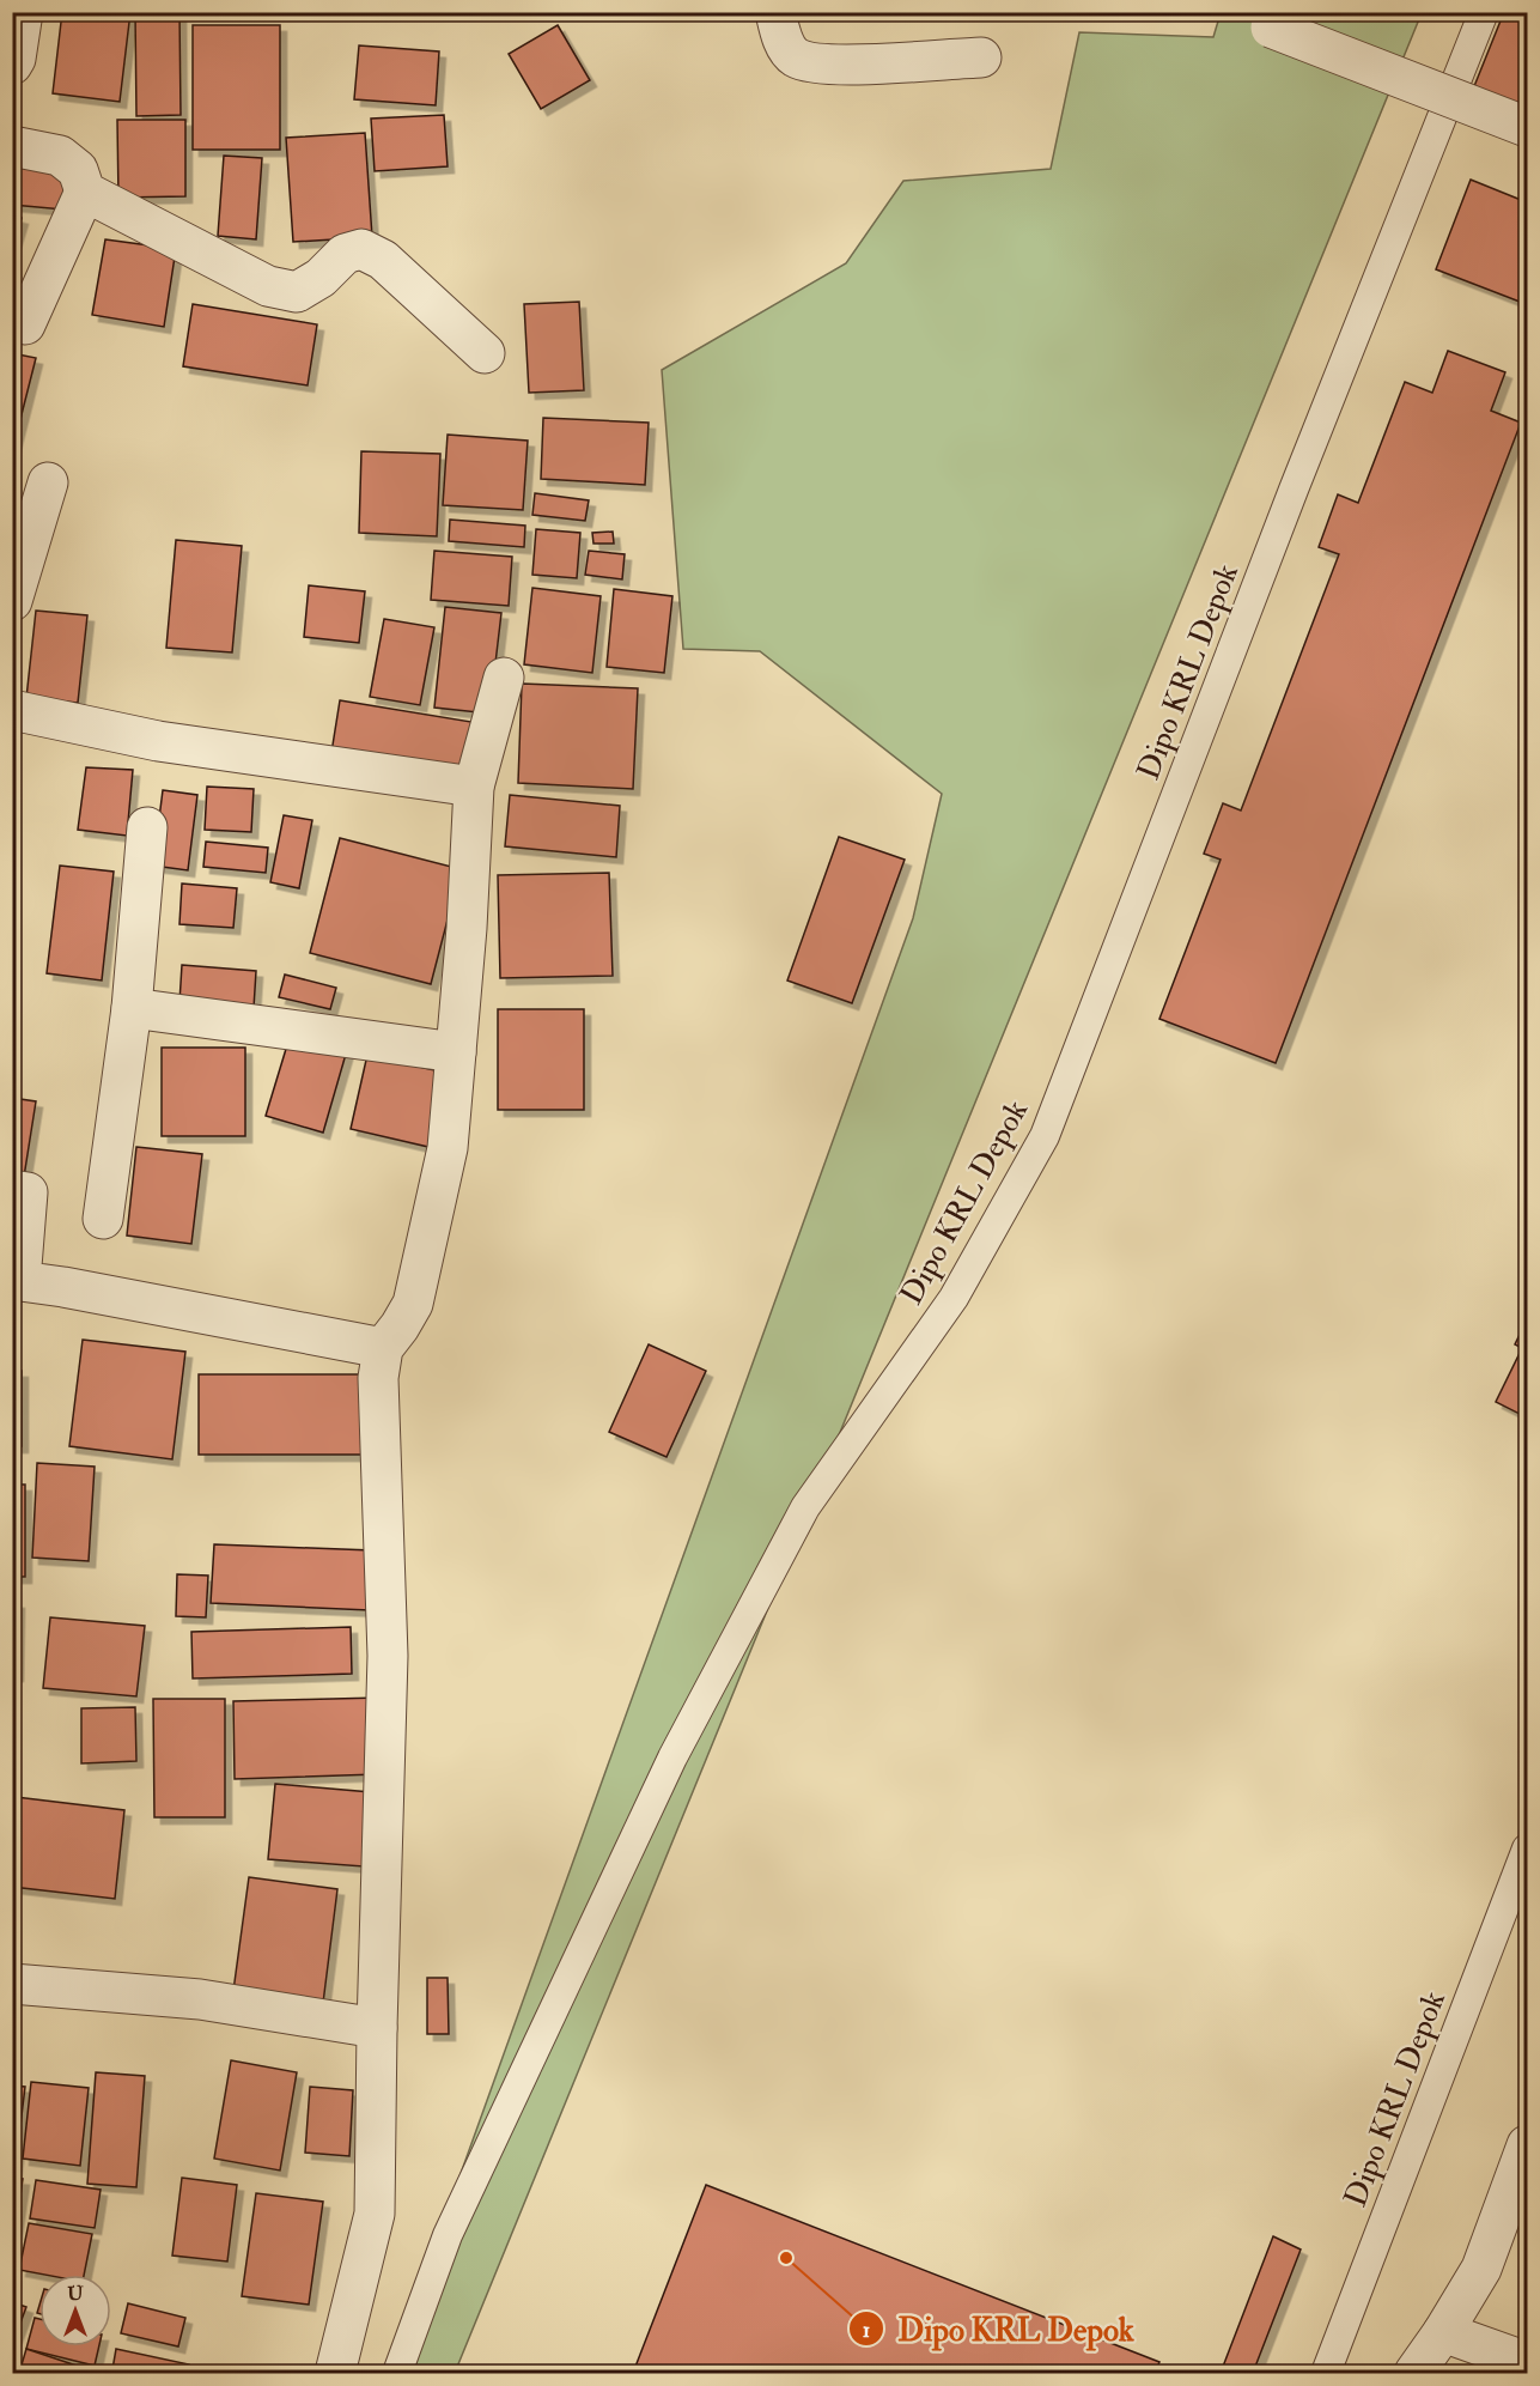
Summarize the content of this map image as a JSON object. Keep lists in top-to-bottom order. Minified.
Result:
{"streets":{"lane":["Dipo KRL Depok"]},"places":["Dipo KRL Depok"],"north":"top"}
